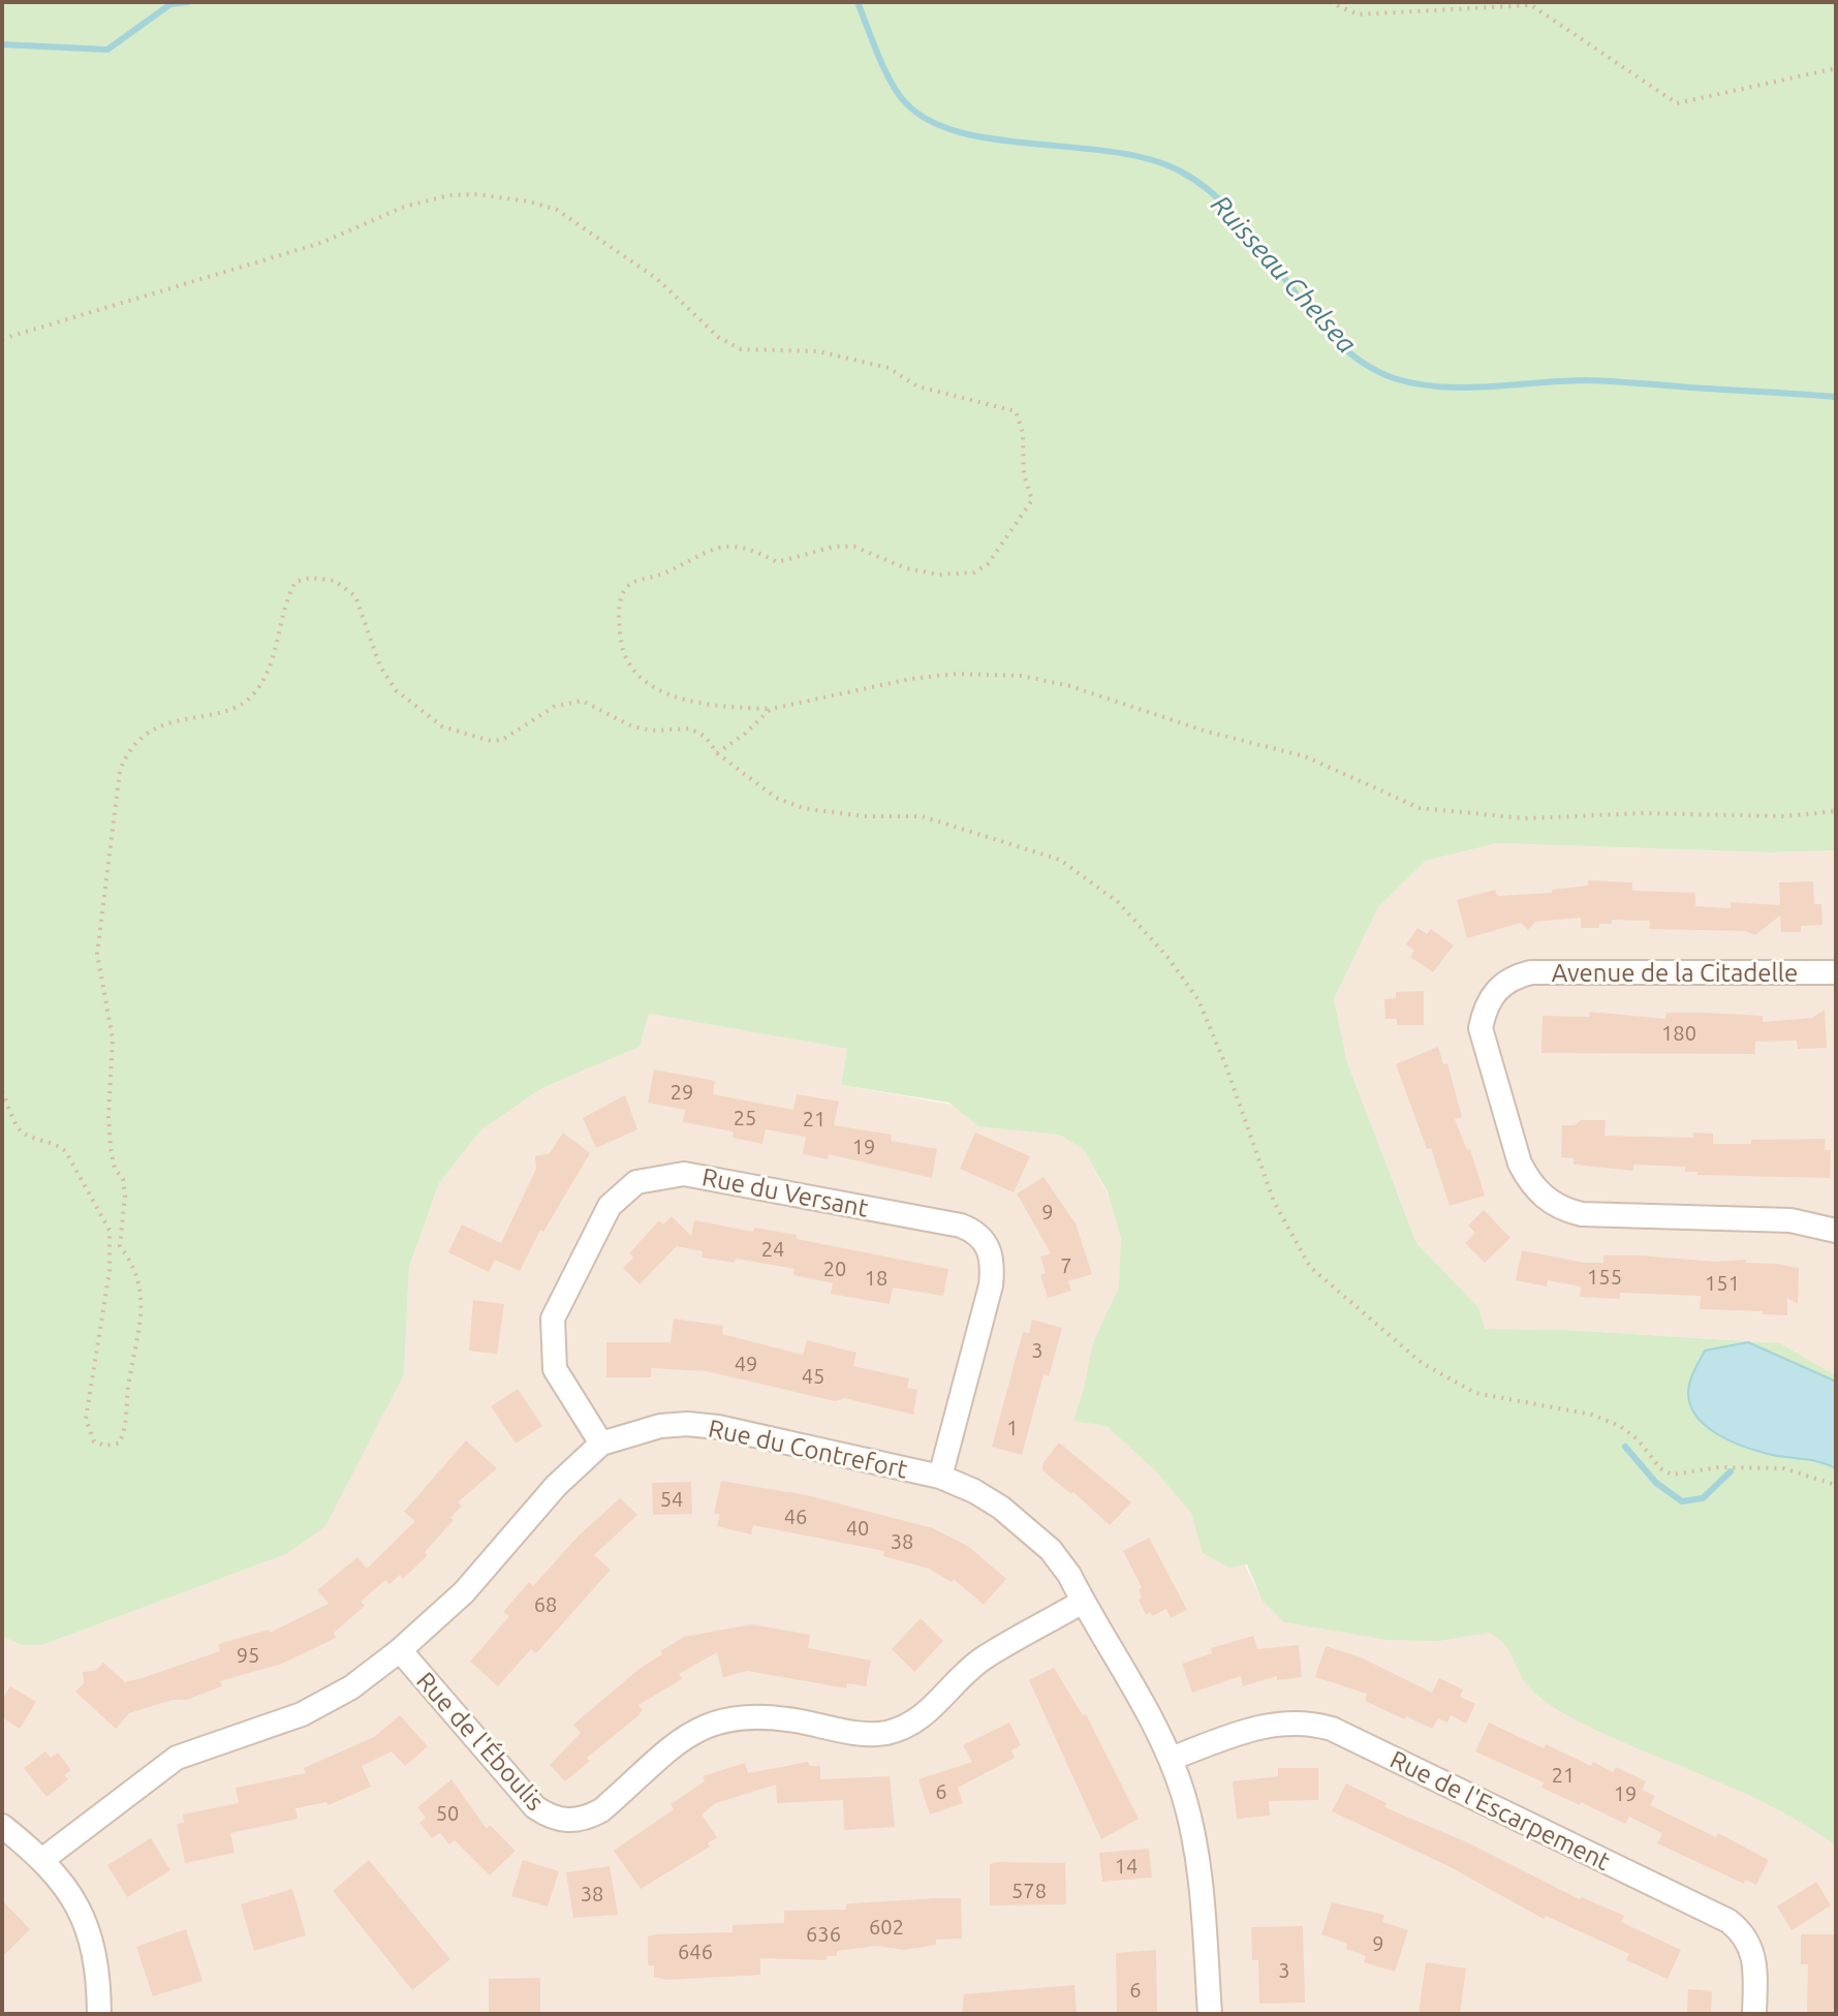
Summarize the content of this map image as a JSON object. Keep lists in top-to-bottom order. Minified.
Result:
{"streets":{"street":["Avenue de la Citadelle","Rue du Versant","Rue du Contrefort","Rue de l'Éboulis","Rue de l'Escarpement"]},"crossings":[["Rue du Versant","Rue du Contrefort"],["Rue du Contrefort","Rue de l'Éboulis"],["Rue du Contrefort","Rue de l'Escarpement"]],"water":["Ruisseau Chelsea"],"house_numbers":["180","29","25","21","19","9","24","7","20","155","18","151","3","49","45","1","54","46","40","38","68","95","21","6","19","50","14","578","38","602","636","9","646","3","6"]}
